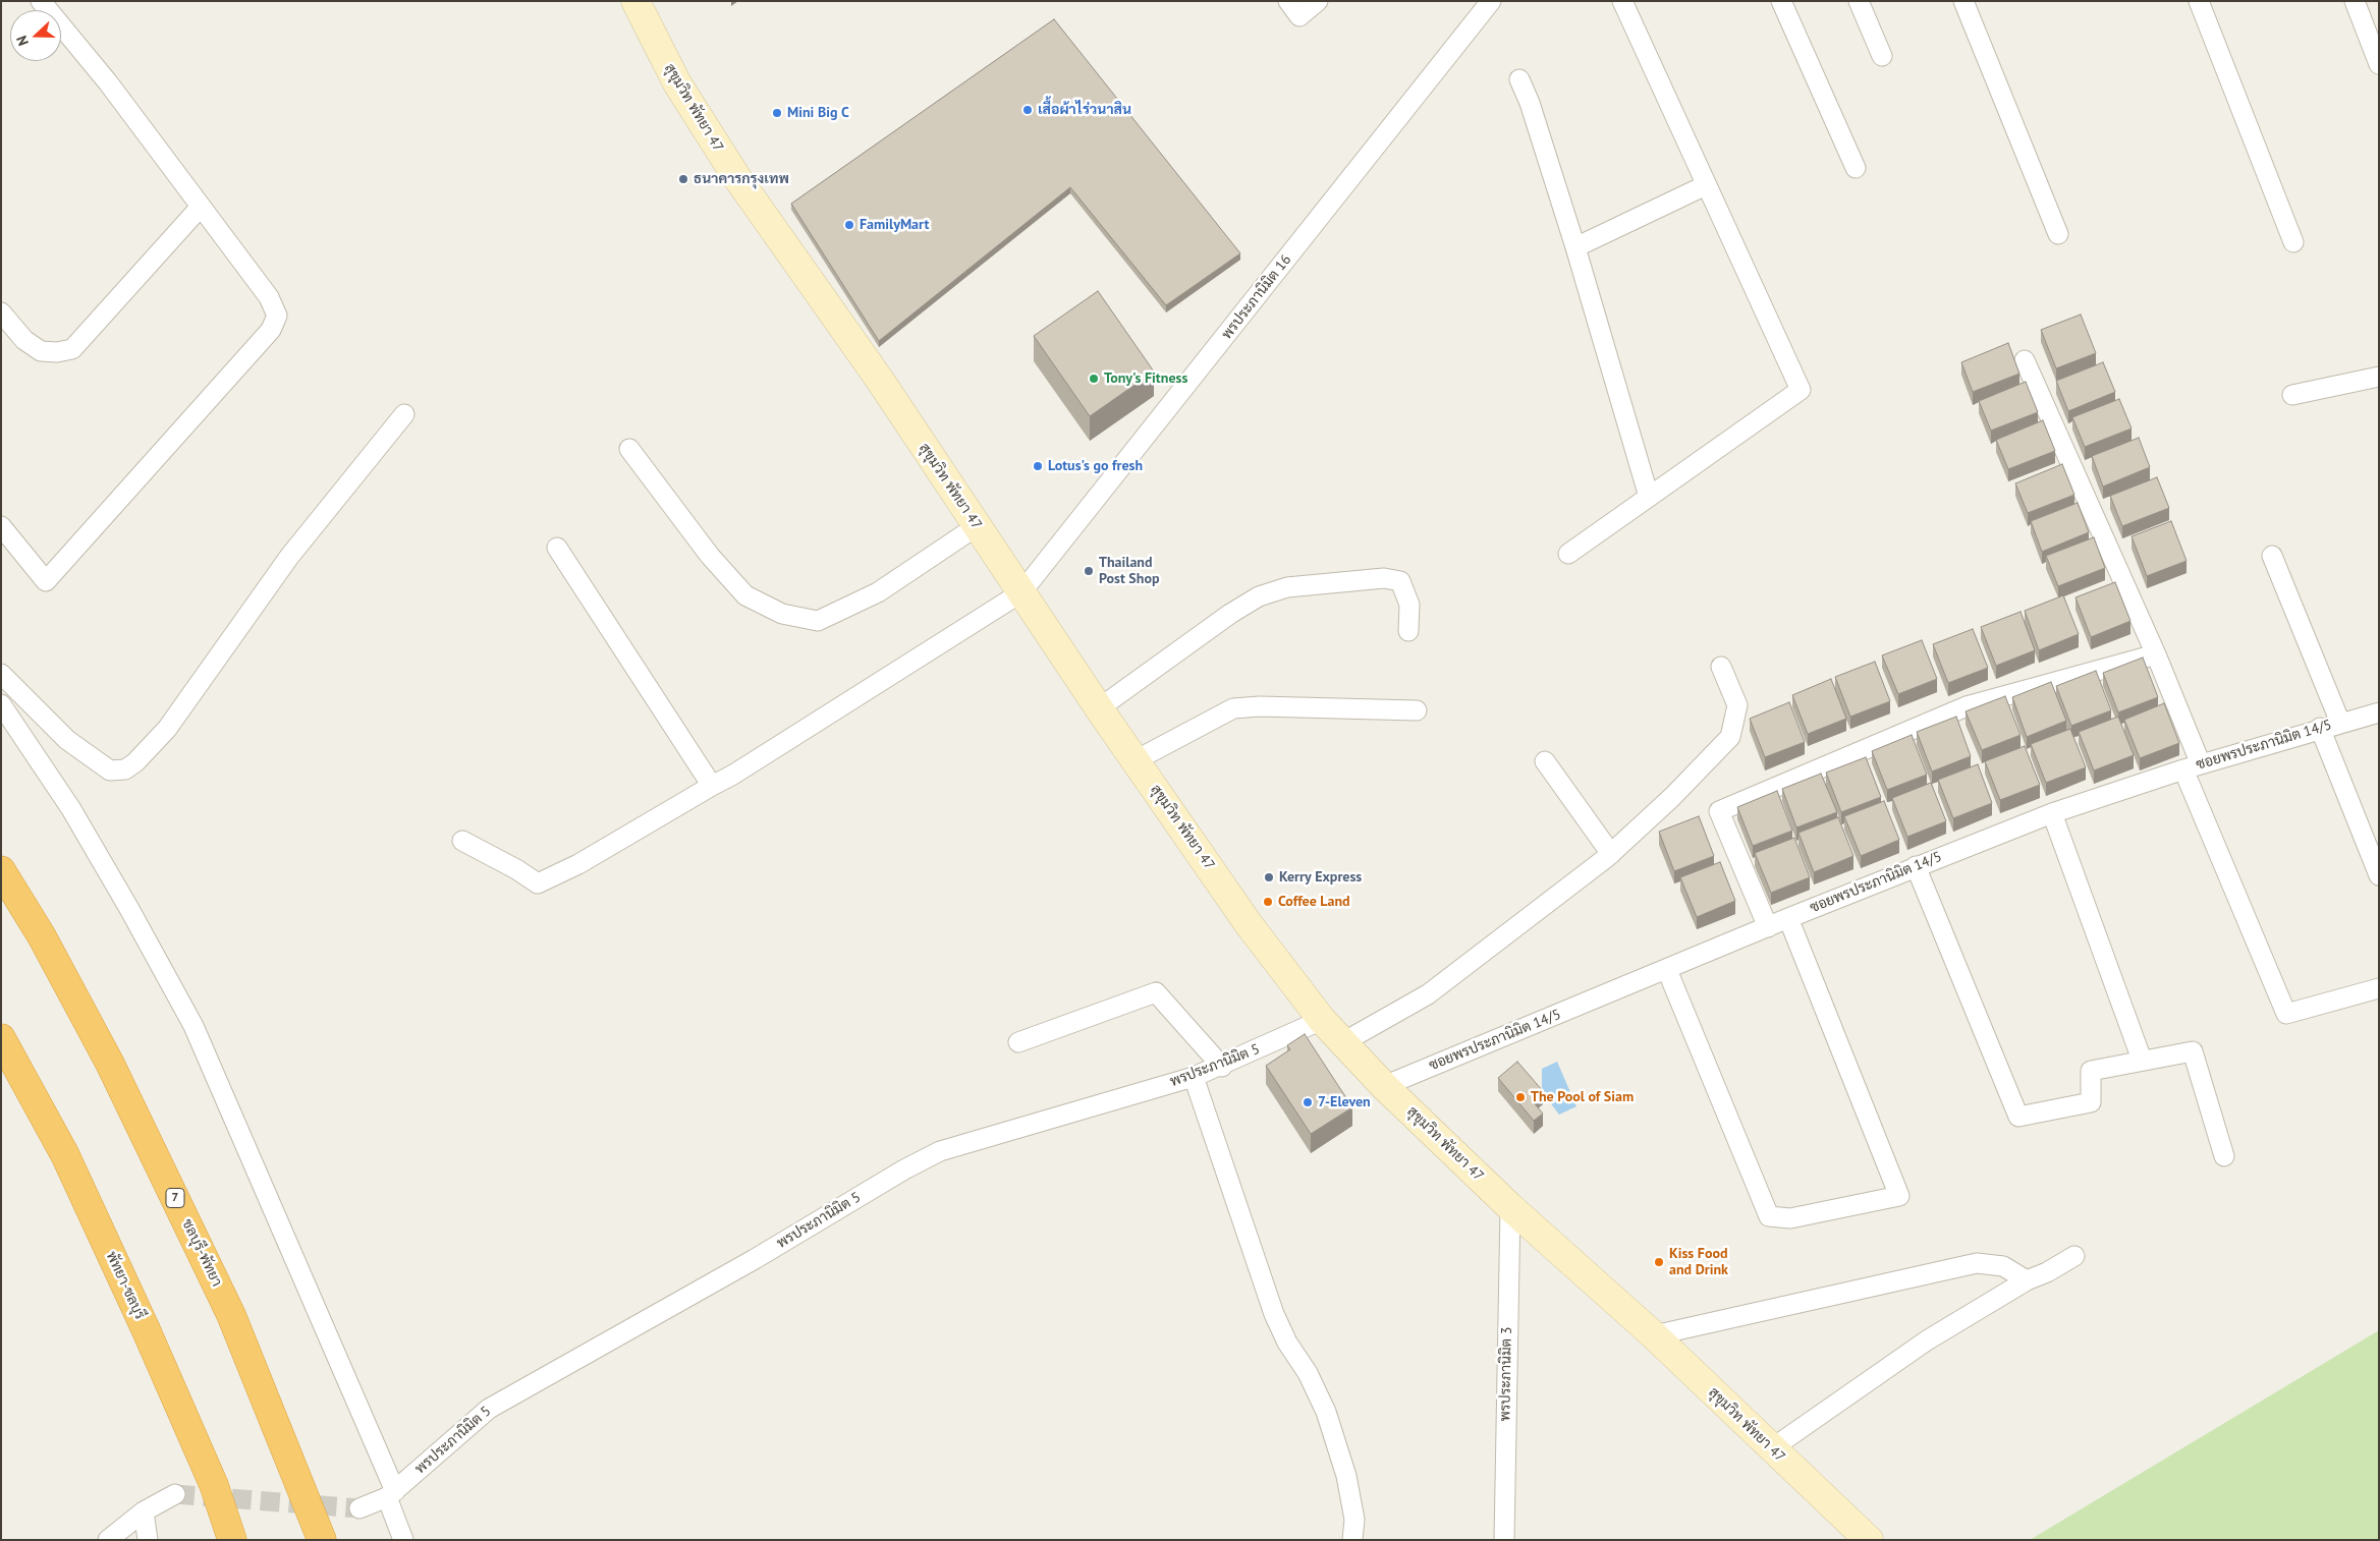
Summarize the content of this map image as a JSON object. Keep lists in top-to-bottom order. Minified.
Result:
{"streets":{"highway":["7","ชลบุรี-พัทยา","พัทยา-ชลบุรี"],"street":["สุขุมวิท พัทยา 47","พรประภานิมิต 16","ซอยพรประภานิมิต 14/5","พรประภานิมิต 5","พรประภานิมิต 3"]},"crossings":[["สุขุมวิท พัทยา 47","พรประภานิมิต 16"],["สุขุมวิท พัทยา 47","ซอยพรประภานิมิต 14/5"],["สุขุมวิท พัทยา 47","พรประภานิมิต 5"],["สุขุมวิท พัทยา 47","พรประภานิมิต 3"]],"places":["เสื้อผ้าไร่วนาสิน","Mini Big C","ธนาคารกรุงเทพ","FamilyMart","Tony's Fitness","Lotus's go fresh","Thailand Post Shop","Kerry Express","Coffee Land","The Pool of Siam","7-Eleven","Kiss Food and Drink"],"north":"left"}
